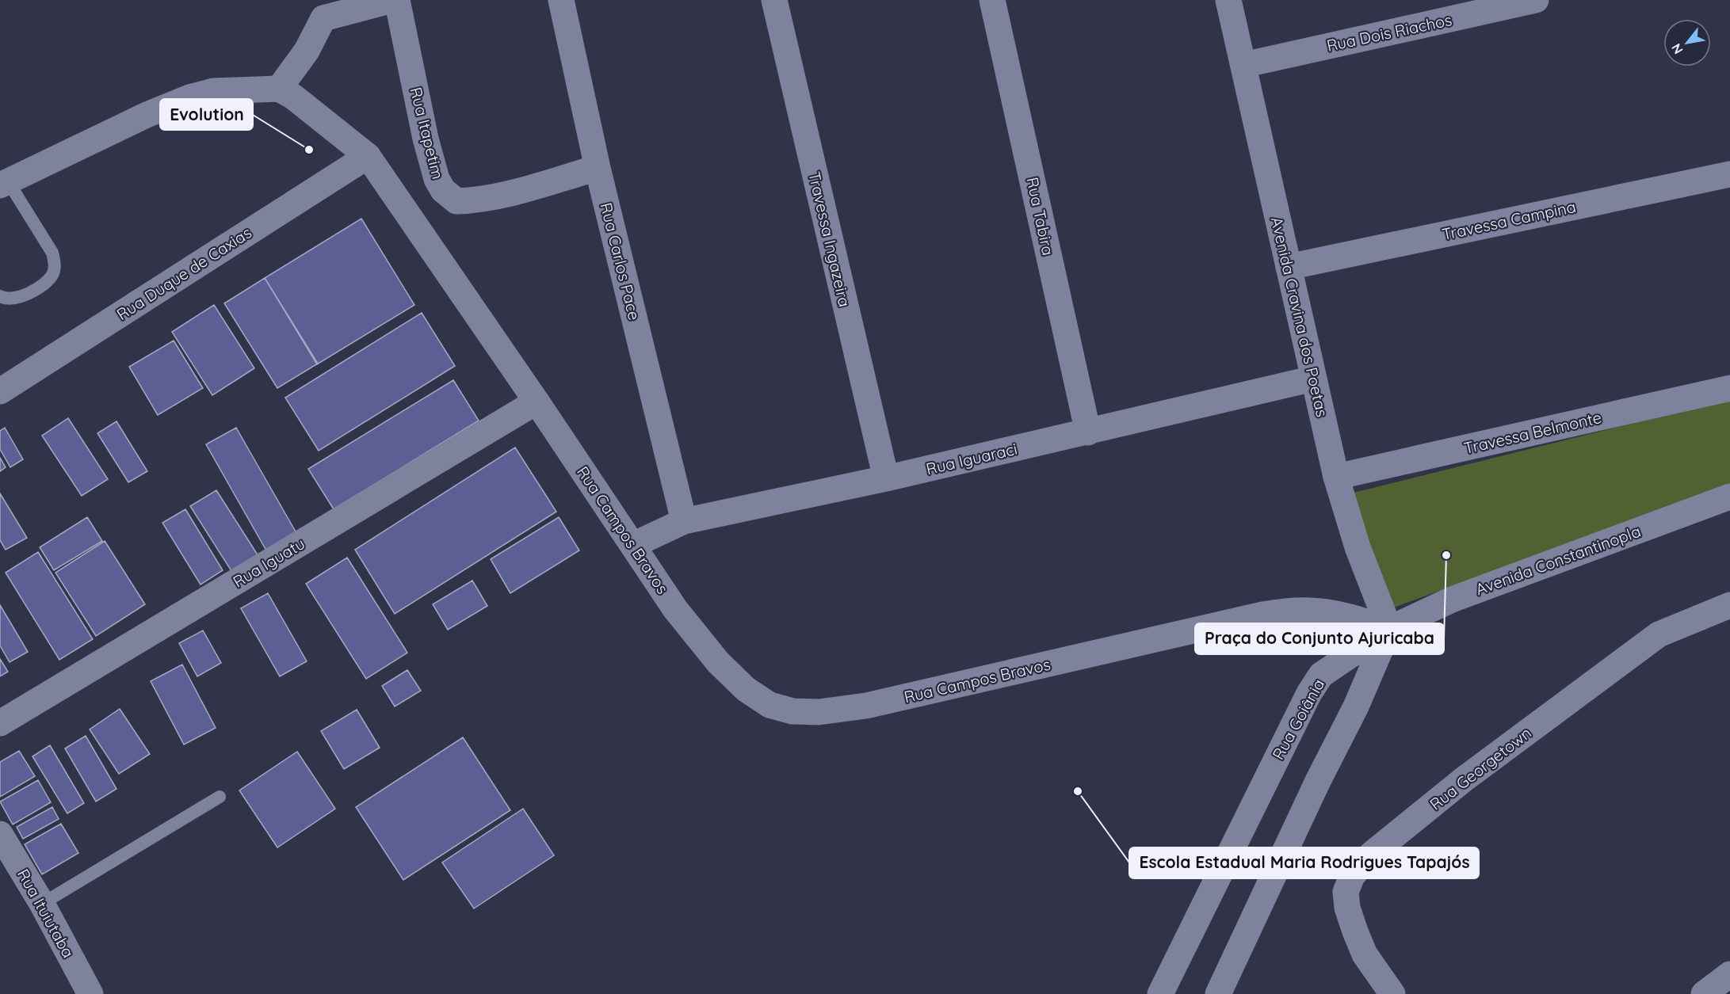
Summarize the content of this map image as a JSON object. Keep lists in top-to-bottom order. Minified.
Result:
{"streets":{"street":["Rua Dois Riachos","Rua Itapetim","Rua Tabira","Travessa Campina","Travessa Ingazeira","Rua Carlos Pace","Rua Duque de Caxias","Avenida Cravina dos Poetas","Travessa Belmonte","Rua Iguaraci","Rua Campos Bravos","Avenida Constantinopla","Rua Iguatu","Rua Goiânia","Rua Georgetown","Rua Ituiutaba"]},"crossings":[["Rua Dois Riachos","Avenida Cravina dos Poetas"],["Rua Itapetim","Rua Carlos Pace"],["Rua Tabira","Rua Iguaraci"],["Travessa Campina","Avenida Cravina dos Poetas"],["Travessa Ingazeira","Rua Iguaraci"],["Rua Carlos Pace","Rua Iguaraci"],["Rua Duque de Caxias","Rua Campos Bravos"],["Avenida Cravina dos Poetas","Travessa Belmonte"],["Avenida Cravina dos Poetas","Rua Iguaraci"],["Avenida Cravina dos Poetas","Rua Campos Bravos"],["Avenida Cravina dos Poetas","Avenida Constantinopla"],["Avenida Cravina dos Poetas","Rua Goiânia"],["Rua Iguaraci","Rua Campos Bravos"],["Rua Campos Bravos","Avenida Constantinopla"],["Rua Campos Bravos","Rua Iguatu"],["Rua Campos Bravos","Rua Goiânia"],["Avenida Constantinopla","Rua Goiânia"]],"places":["Evolution","Praça do Conjunto Ajuricaba","Escola Estadual Maria Rodrigues Tapajós"],"north":"bottom left"}
